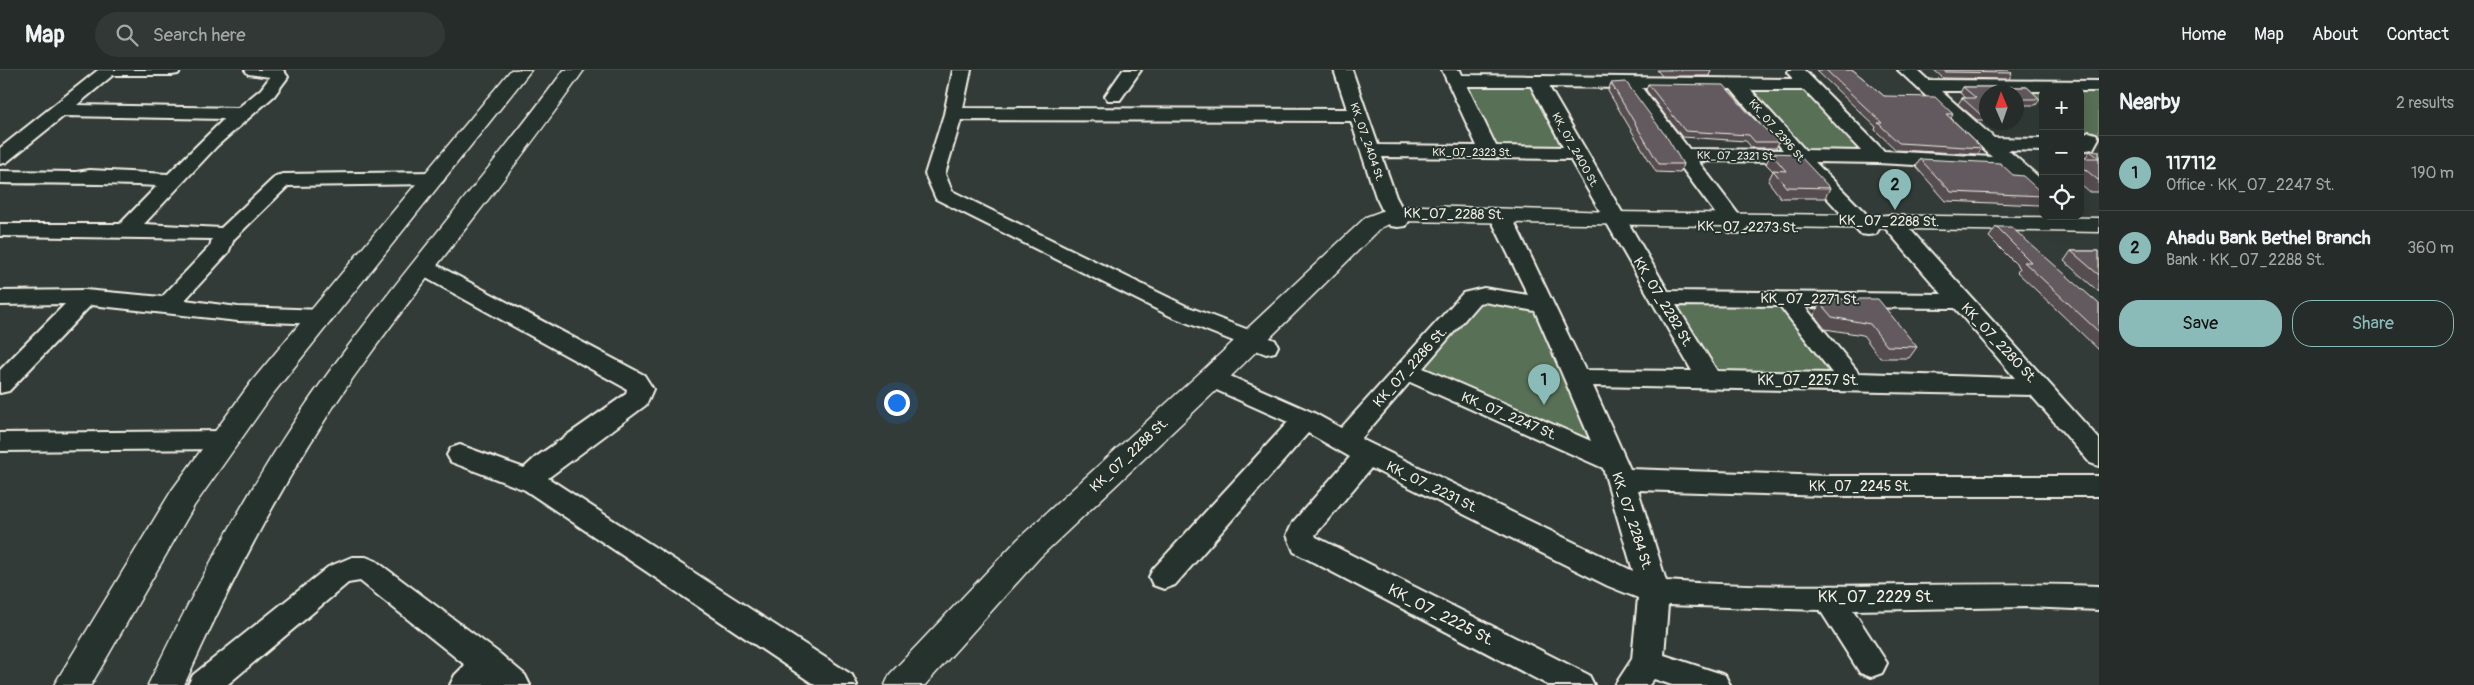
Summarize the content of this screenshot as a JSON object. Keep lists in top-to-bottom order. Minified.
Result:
{"streets":{"main road":["KK_07_2288 St."],"street":["KK_07_2396 St.","KK_07_2404 St.","KK_07_2400 St.","KK_07_2323 St.","KK_07_2321 St.","KK_07_2271 St.","KK_07_2282 St.","KK_07_2280 St.","KK_07_2286 St.","KK_07_2257 St.","KK_07_2247 St.","KK_07_2245 St.","KK_07_2231 St.","KK_07_2284 St.","KK_07_2229 St.","KK_07_2225 St."]},"crossings":[["KK_07_2396 St.","KK_07_2321 St."],["KK_07_2396 St.","KK_07_2288 St."],["KK_07_2396 St.","KK_07_2280 St."],["KK_07_2404 St.","KK_07_2323 St."],["KK_07_2404 St.","KK_07_2288 St."],["KK_07_2400 St.","KK_07_2323 St."],["KK_07_2400 St.","KK_07_2288 St."],["KK_07_2400 St.","KK_07_2282 St."],["KK_07_2288 St.","KK_07_2282 St."],["KK_07_2288 St.","KK_07_2280 St."],["KK_07_2288 St.","KK_07_2231 St."],["KK_07_2288 St.","KK_07_2284 St."],["KK_07_2271 St.","KK_07_2282 St."],["KK_07_2271 St.","KK_07_2280 St."],["KK_07_2282 St.","KK_07_2257 St."],["KK_07_2280 St.","KK_07_2257 St."],["KK_07_2286 St.","KK_07_2247 St."],["KK_07_2286 St.","KK_07_2231 St."],["KK_07_2286 St.","KK_07_2284 St."],["KK_07_2286 St.","KK_07_2225 St."],["KK_07_2257 St.","KK_07_2284 St."],["KK_07_2247 St.","KK_07_2245 St."],["KK_07_2247 St.","KK_07_2284 St."],["KK_07_2245 St.","KK_07_2284 St."],["KK_07_2231 St.","KK_07_2284 St."],["KK_07_2231 St.","KK_07_2229 St."],["KK_07_2284 St.","KK_07_2229 St."]],"north":"top","page":{"header":"Map","search":"Search here","nav":["Home","Map","About","Contact"],"heading":["Nearby","2 results"],"map_buttons":["+","−"],"list":[{"mark":"1","name":"117112","note":"Office · KK_07_2247 St.","value":"190 m"},{"mark":"2","name":"Ahadu Bank Bethel Branch","note":"Bank · KK_07_2288 St.","value":"360 m"}],"pins":["2","1"],"buttons":["Save","Share"]}}
